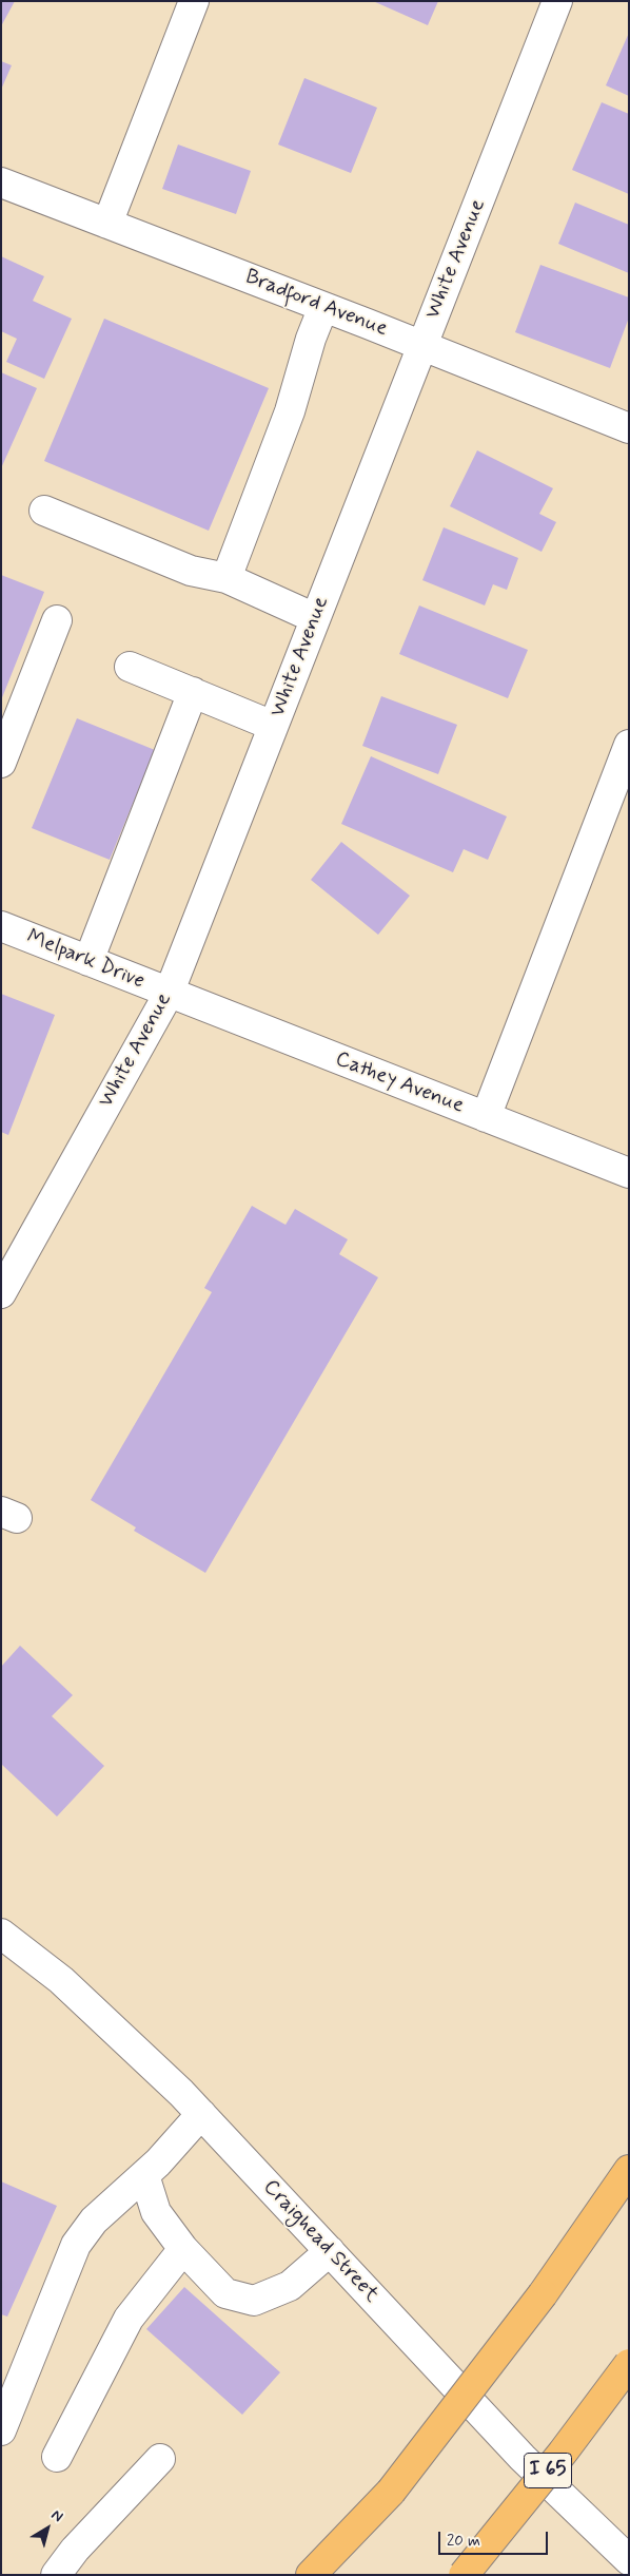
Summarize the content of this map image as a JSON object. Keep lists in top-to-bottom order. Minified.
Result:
{"streets":{"highway":["I 65"],"street":["White Avenue","Bradford Avenue","Melpark Drive","Cathey Avenue","Craighead Street"]},"crossings":[["White Avenue","Bradford Avenue"],["White Avenue","Melpark Drive"],["White Avenue","Cathey Avenue"],["Melpark Drive","Cathey Avenue"]],"scale_bar":"20 m","north":"top right"}
